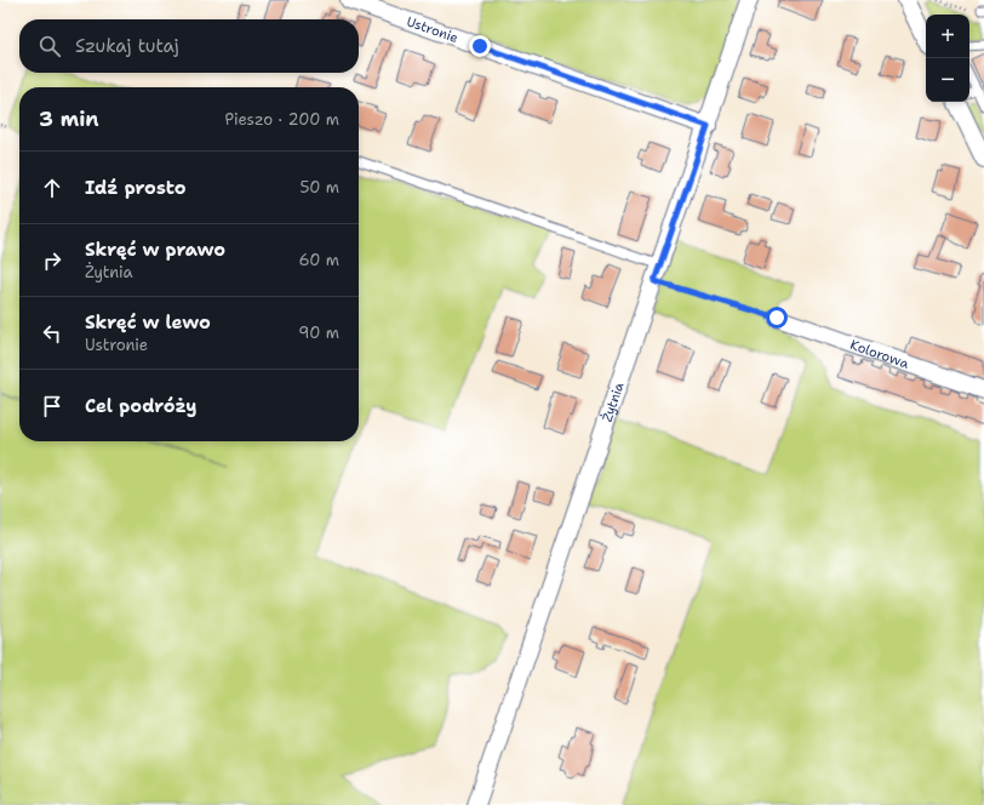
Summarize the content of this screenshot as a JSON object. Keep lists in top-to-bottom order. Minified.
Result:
{"streets":{"street":["Ustronie","Kolorowa","Żytnia"]},"crossings":[["Ustronie","Żytnia"]],"page":{"map_buttons":["+","−"],"search":"Szukaj tutaj","heading":["3 min","Pieszo · 200 m"],"list":[["Idź prosto","50 m"],["Skręć w prawo","Żytnia","60 m"],["Skręć w lewo","Ustronie","90 m"],"Cel podróży"]}}
